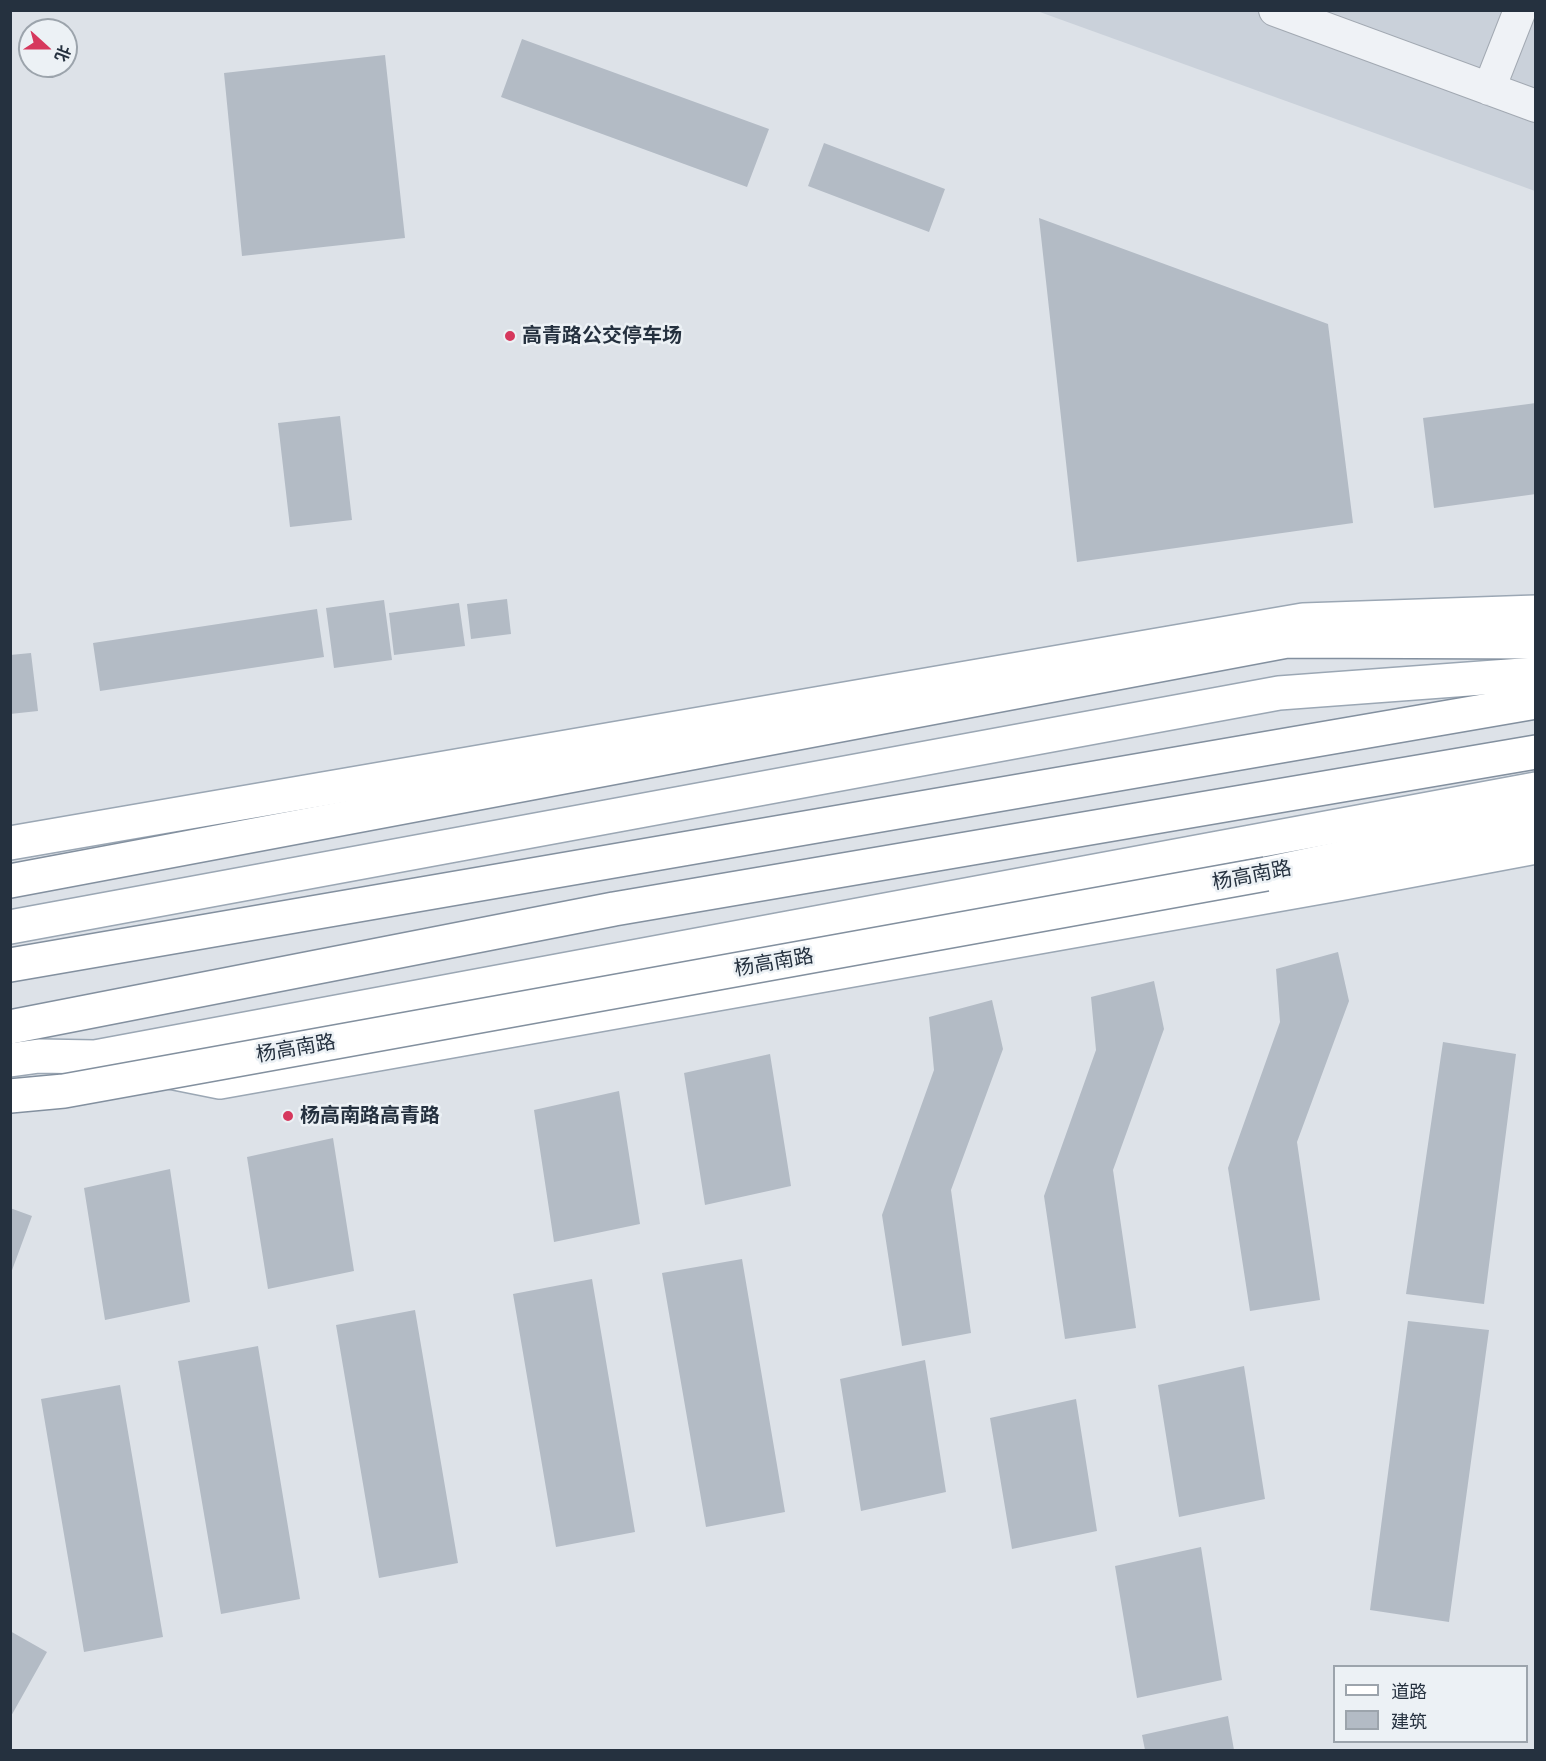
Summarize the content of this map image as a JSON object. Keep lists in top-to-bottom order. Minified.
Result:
{"streets":{"main road":["杨高南路"]},"places":["高青路公交停车场","杨高南路高青路"],"legend":["道路","建筑"],"north":"right"}
